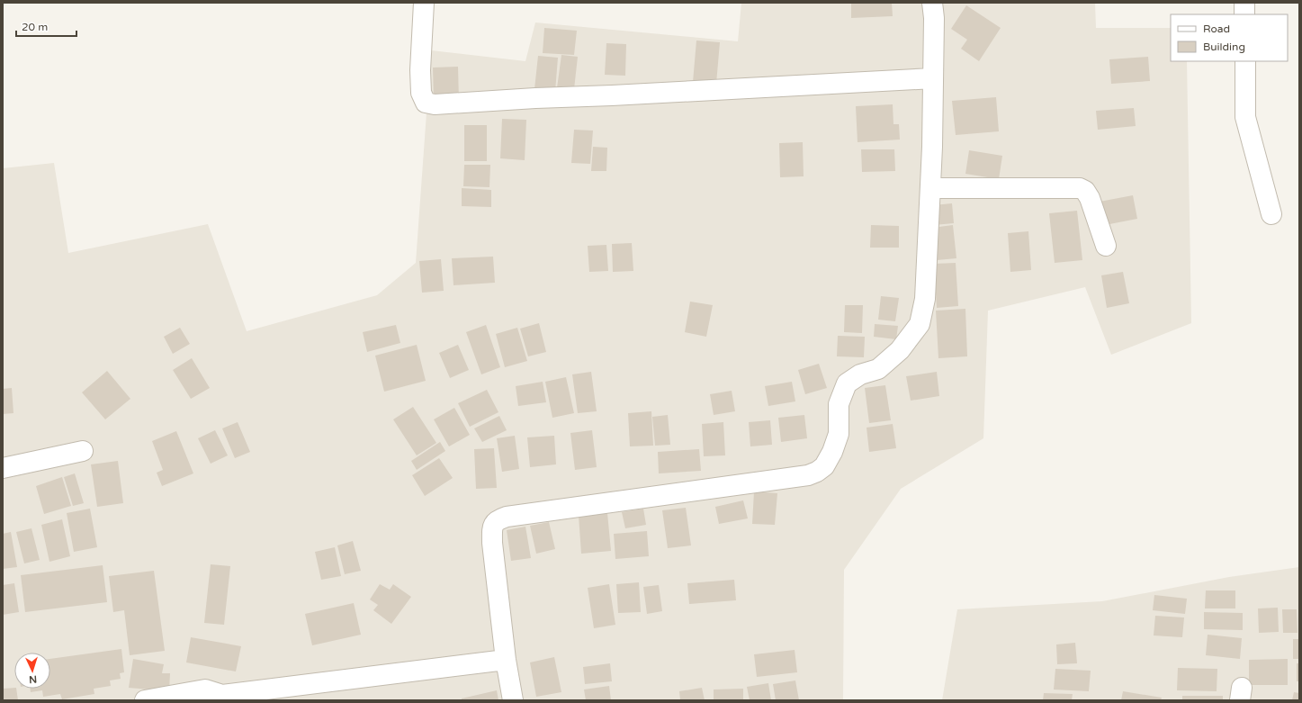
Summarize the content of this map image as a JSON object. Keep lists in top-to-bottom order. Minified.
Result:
{"legend":["Road","Building"],"scale_bar":"20 m","north":"bottom"}
